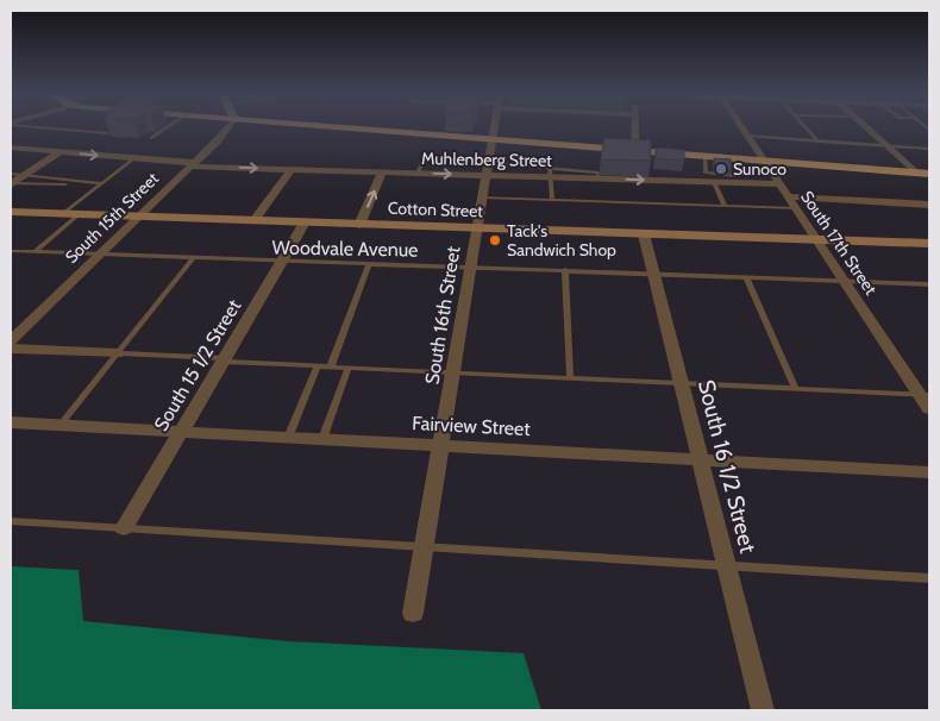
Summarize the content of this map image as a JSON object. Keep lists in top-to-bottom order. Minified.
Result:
{"streets":{"street":["Muhlenberg Street","Cotton Street","South 15th Street","South 17th Street","South 16th Street","South 15 1/2 Street","Fairview Street","South 16 1/2 Street"],"lane":["Woodvale Avenue"]},"crossings":[["Muhlenberg Street","South 15th Street"],["Muhlenberg Street","South 17th Street"],["Muhlenberg Street","South 16th Street"],["Cotton Street","South 15th Street"],["Cotton Street","South 17th Street"],["Cotton Street","South 16th Street"],["Cotton Street","South 15 1/2 Street"],["Cotton Street","South 16 1/2 Street"],["South 15th Street","Woodvale Avenue"],["South 17th Street","Woodvale Avenue"],["Woodvale Avenue","South 16th Street"],["Woodvale Avenue","South 15 1/2 Street"],["Woodvale Avenue","South 16 1/2 Street"],["South 16th Street","Fairview Street"],["South 15 1/2 Street","Fairview Street"],["Fairview Street","South 16 1/2 Street"]],"one_way":["Muhlenberg Street"],"places":["Sunoco","Tack's Sandwich Shop"]}
